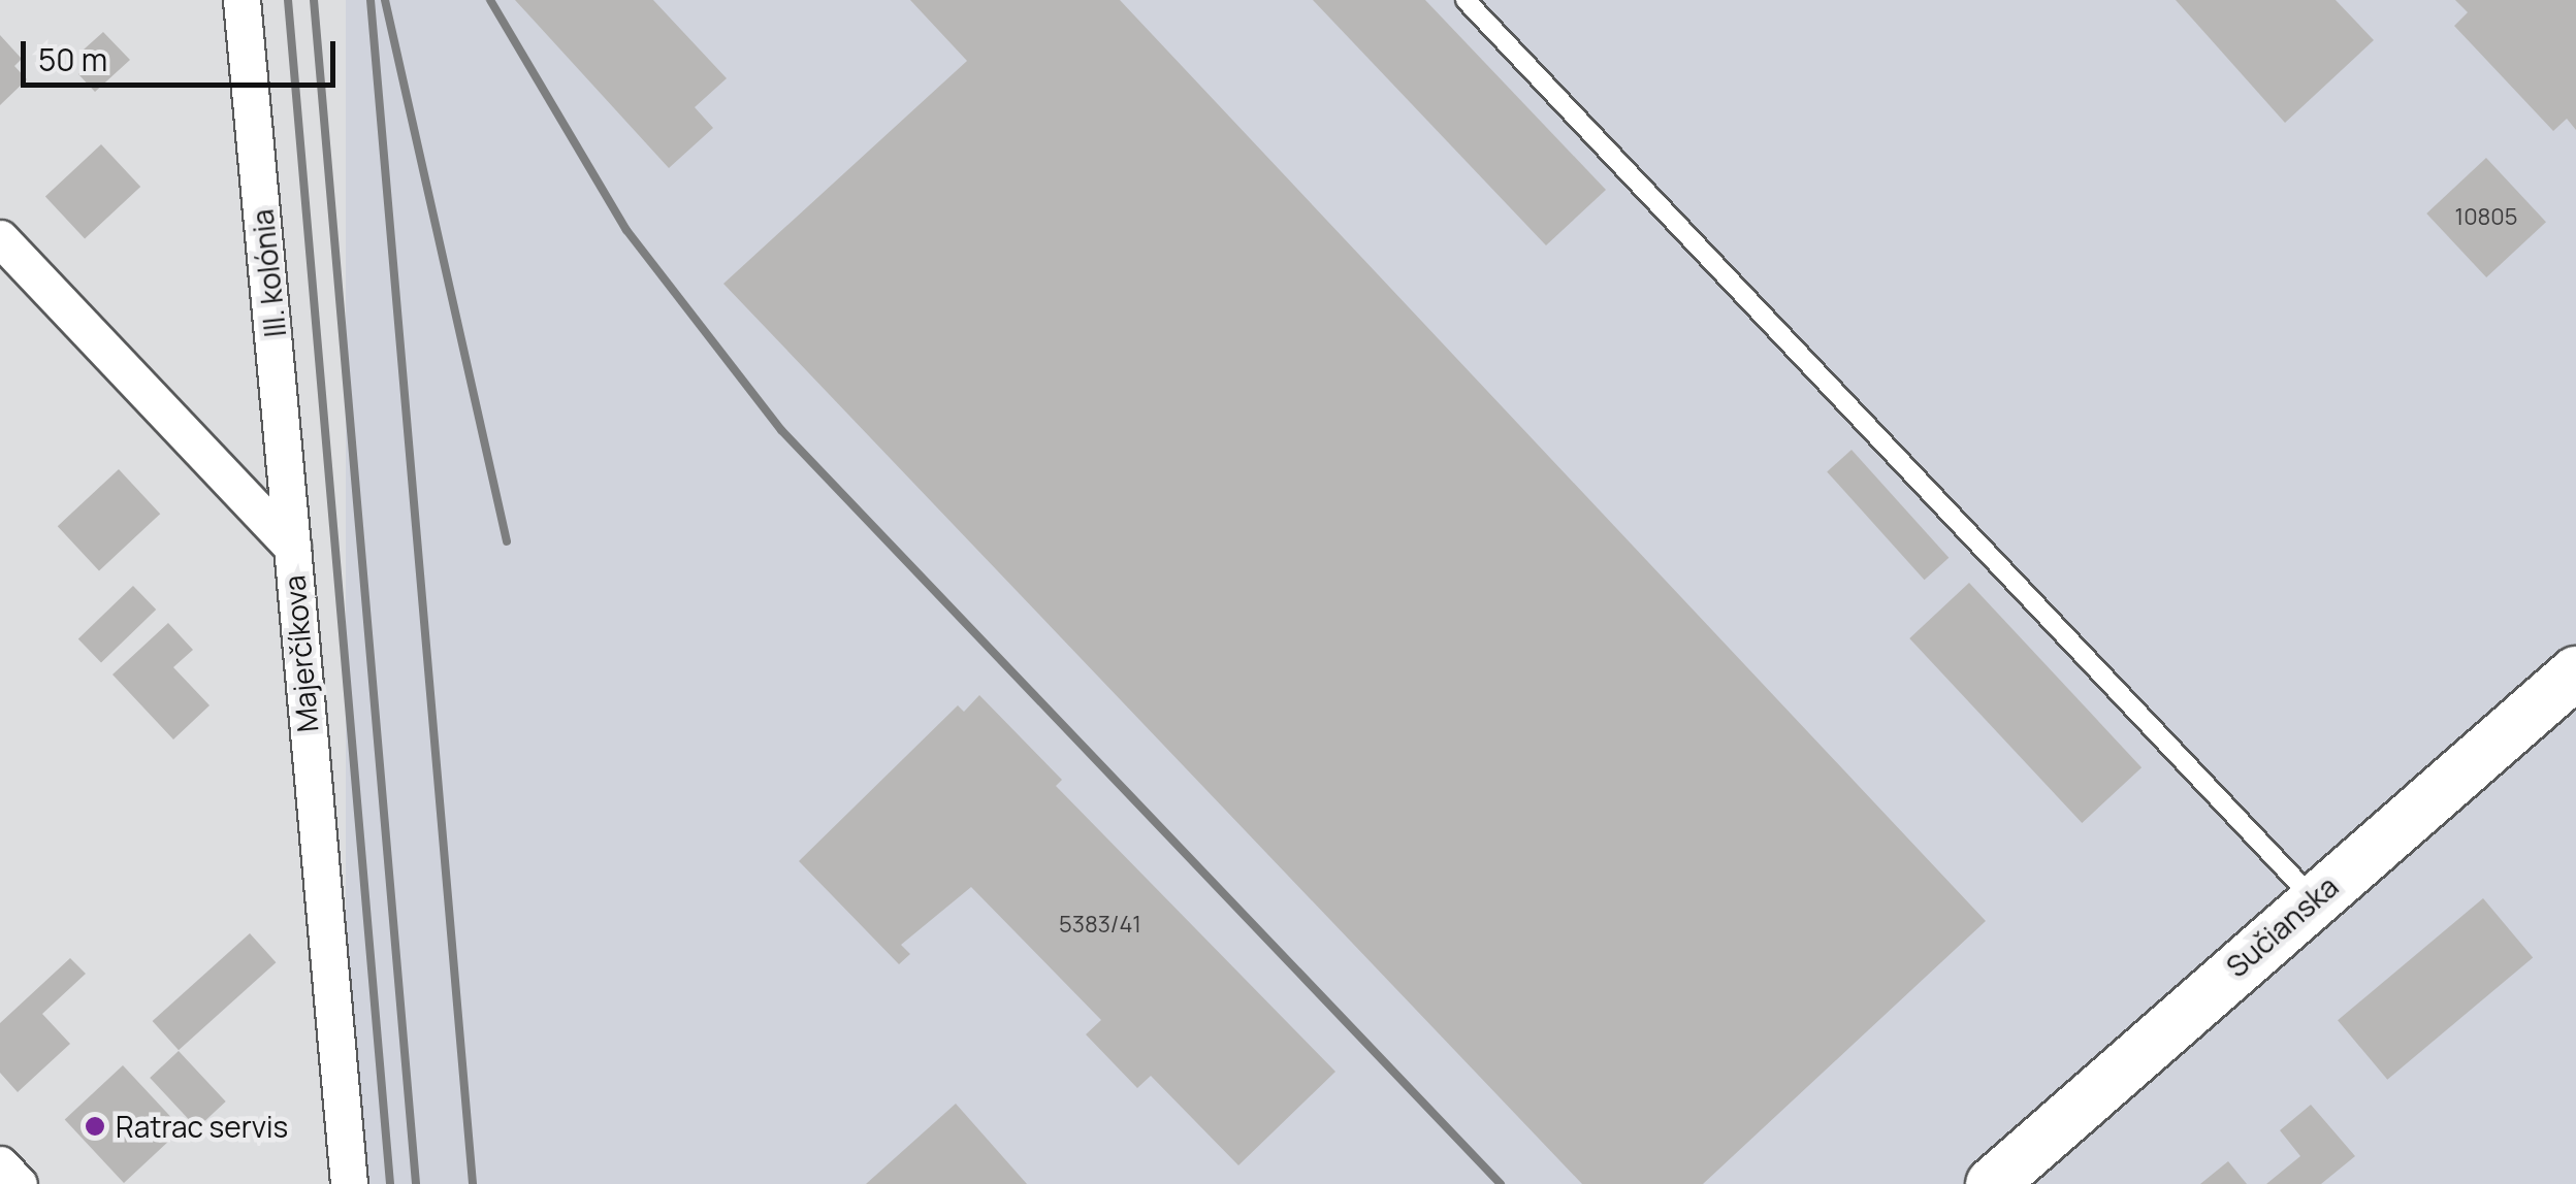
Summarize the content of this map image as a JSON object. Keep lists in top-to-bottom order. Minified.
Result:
{"streets":{"street":["III. kolónia","Majerčíkova","Sučianska"]},"crossings":[["III. kolónia","Majerčíkova"]],"places":["Ratrac servis"],"house_numbers":["10805","5383/41"],"scale_bar":"50 m"}
